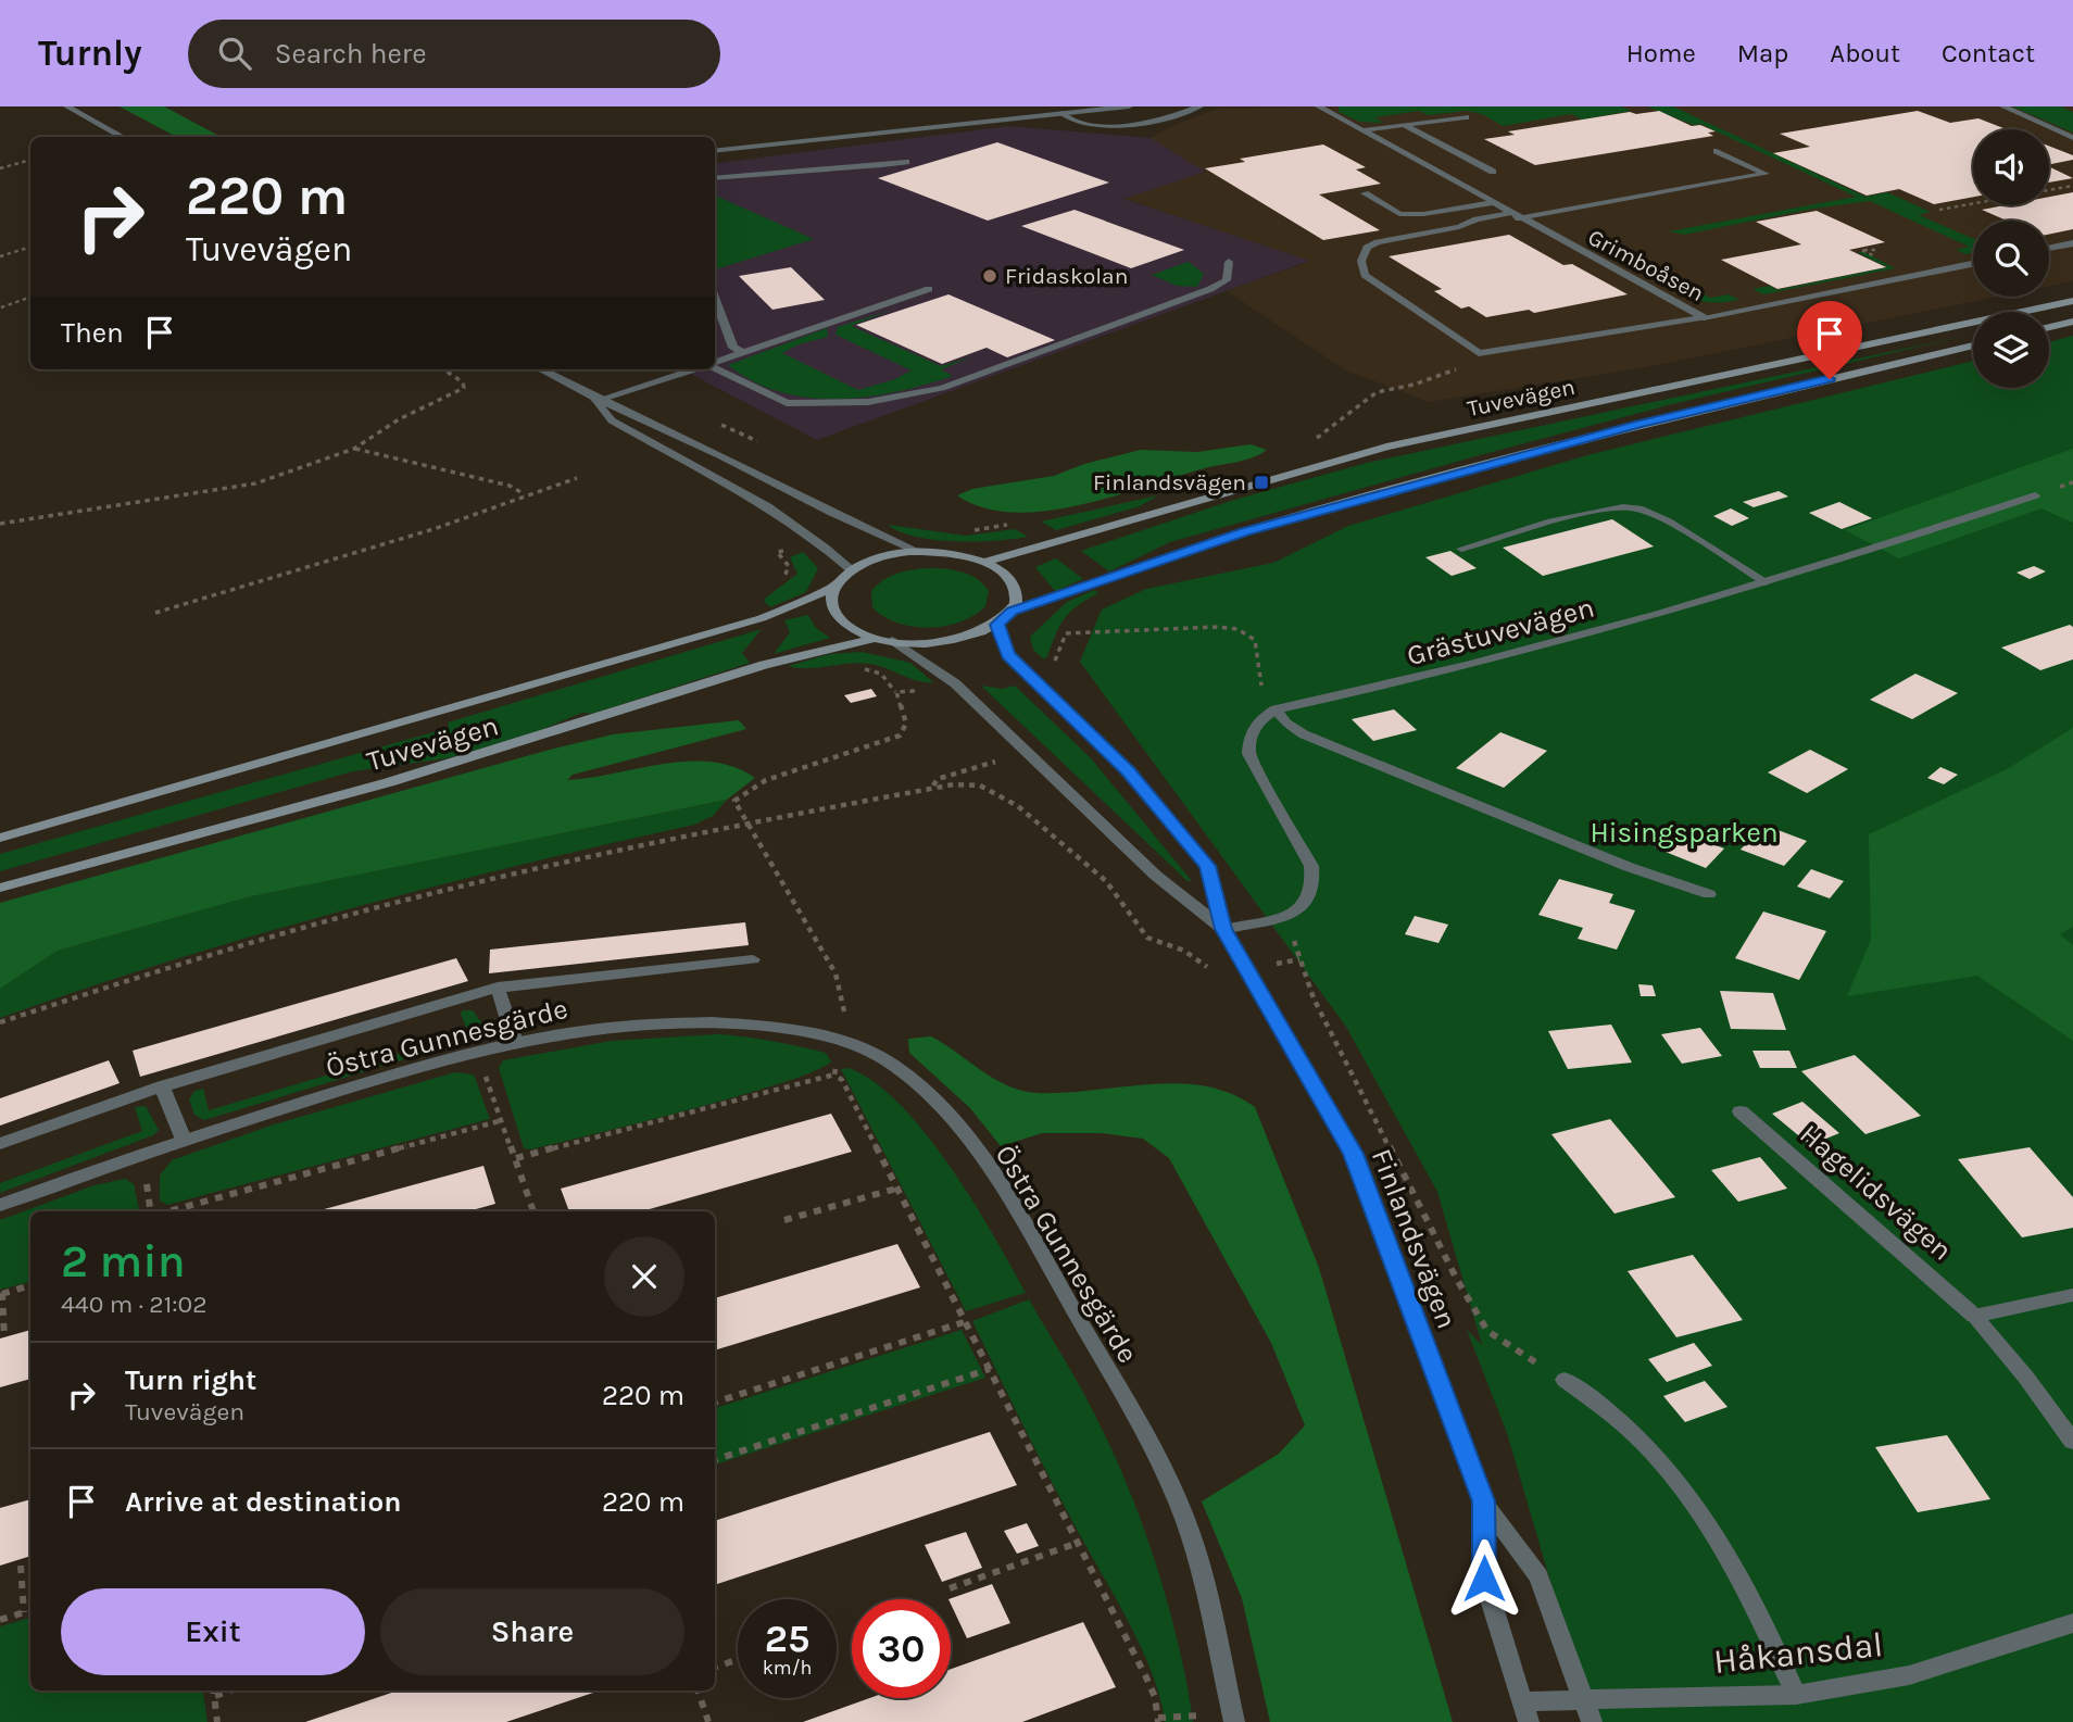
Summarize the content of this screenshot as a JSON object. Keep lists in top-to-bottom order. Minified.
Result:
{"streets":{"main road":["Tuvevägen"],"street":["Grimboåsen","Grästuvevägen","Östra Gunnesgärde","Hagelidsvägen","Finlandsvägen","Håkansdal"]},"crossings":[["Tuvevägen","Finlandsvägen"],["Finlandsvägen","Håkansdal"]],"parks":["Hisingsparken"],"places":{"other":["Fridaskolan"],"transit":["Finlandsvägen"]},"page":{"header":"Turnly","search":"Search here","nav":["Home","Map","About","Contact"],"turn":["220 m","Tuvevägen"],"then":"Then","heading":["2 min","440 m · 21:02"],"list":[{"name":"Turn right","note":"Tuvevägen","value":"220 m"},{"name":"Arrive at destination","value":"220 m"}],"buttons":["Exit","Share"],"speed":"25 km/h","limit":"30"}}
